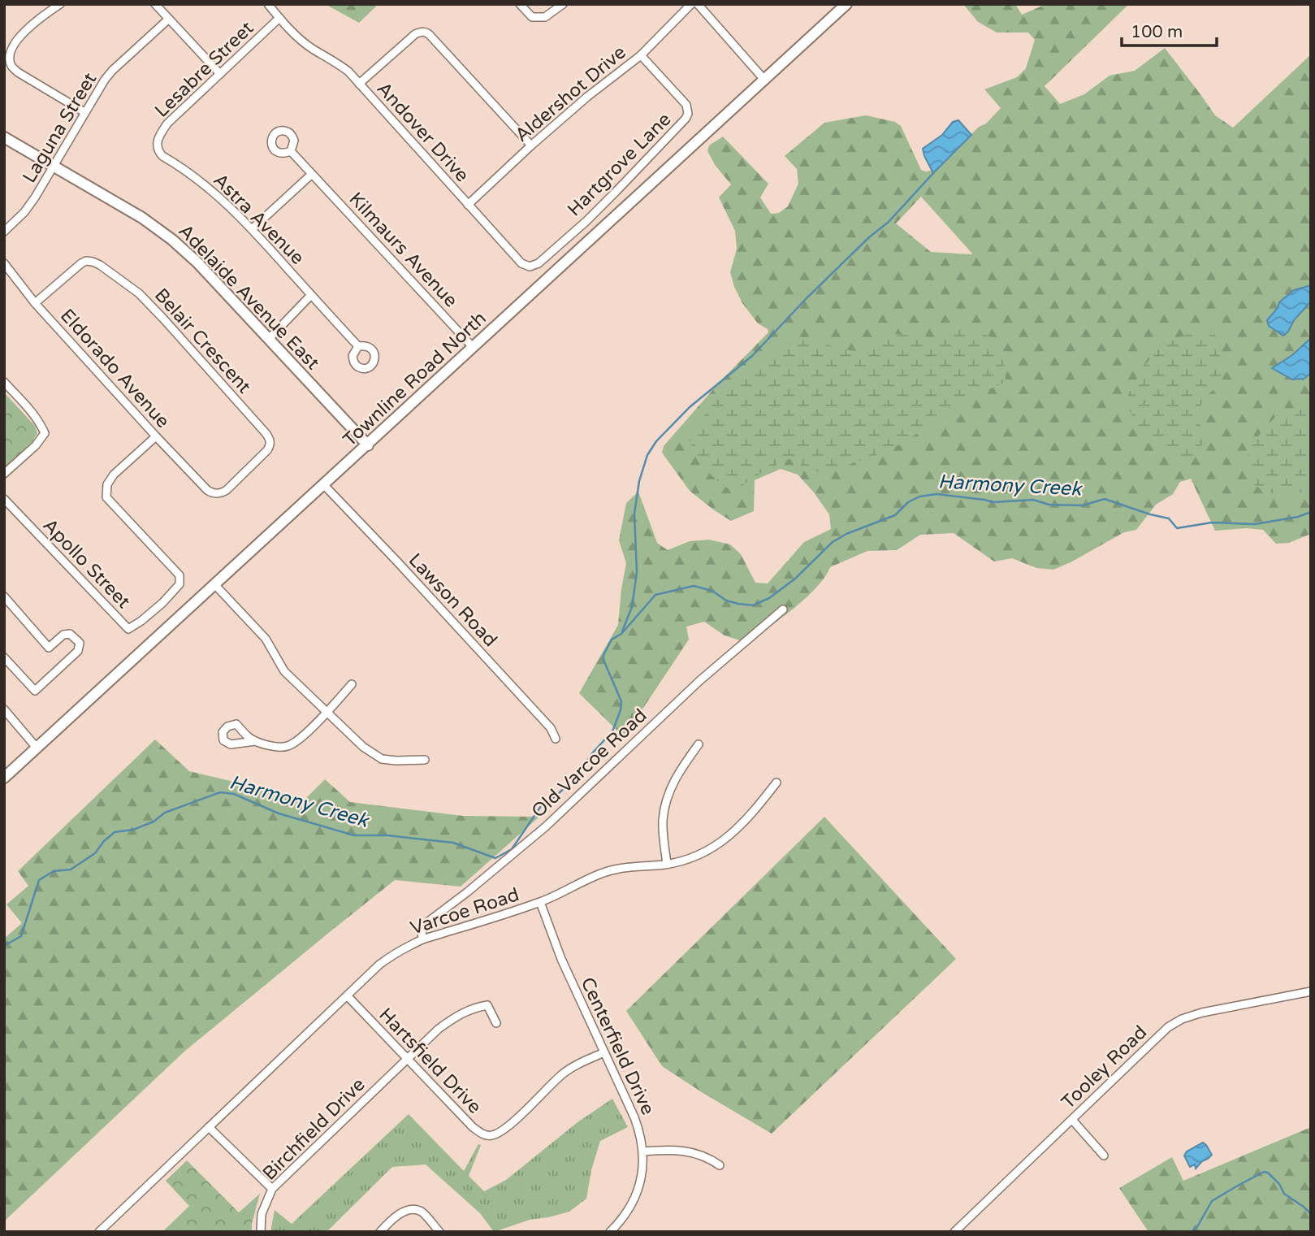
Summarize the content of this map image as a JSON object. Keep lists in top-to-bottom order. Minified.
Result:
{"streets":{"main road":["Adelaide Avenue East","Townline Road North"],"street":["Lesabre Street","Aldershot Drive","Laguna Street","Andover Drive","Hartgrove Lane","Astra Avenue","Kilmaurs Avenue","Belair Crescent","Eldorado Avenue","Apollo Street","Lawson Road","Old Varcoe Road","Varcoe Road","Centerfield Drive","Hartsfield Drive","Tooley Road","Birchfield Drive"]},"crossings":[["Lesabre Street","Andover Drive"],["Lesabre Street","Astra Avenue"],["Aldershot Drive","Andover Drive"],["Aldershot Drive","Hartgrove Lane"],["Laguna Street","Adelaide Avenue East"],["Andover Drive","Hartgrove Lane"],["Kilmaurs Avenue","Townline Road North"],["Adelaide Avenue East","Townline Road North"],["Belair Crescent","Eldorado Avenue"],["Eldorado Avenue","Apollo Street"],["Townline Road North","Lawson Road"],["Old Varcoe Road","Varcoe Road"],["Varcoe Road","Centerfield Drive"],["Varcoe Road","Hartsfield Drive"],["Centerfield Drive","Hartsfield Drive"],["Hartsfield Drive","Birchfield Drive"]],"water":["Harmony Creek"],"scale_bar":"100 m"}
